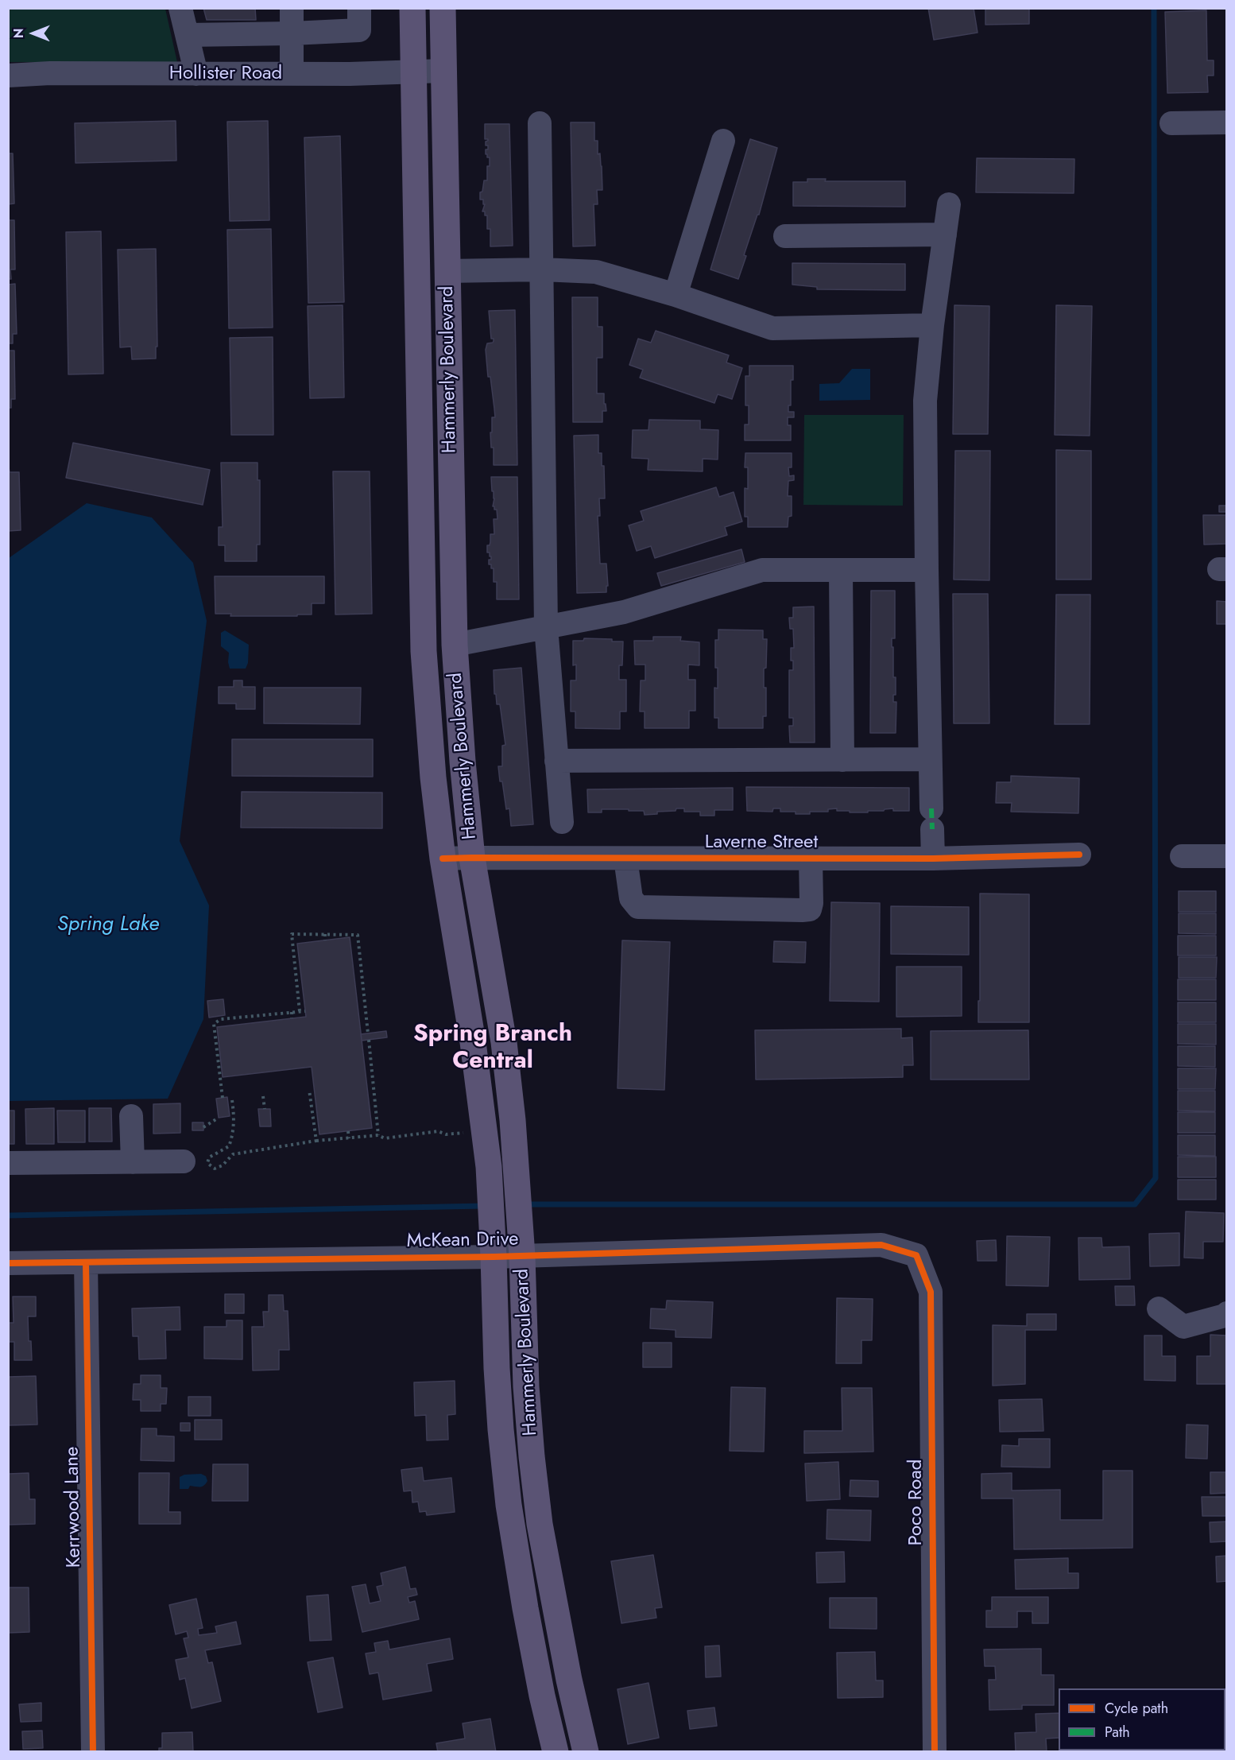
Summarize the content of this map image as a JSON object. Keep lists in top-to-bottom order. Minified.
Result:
{"streets":{"main road":["Hammerly Boulevard"],"street":["Hollister Road","Laverne Street","McKean Drive","Poco Road","Kerrwood Lane"]},"crossings":[["Hollister Road","Hammerly Boulevard"],["Hammerly Boulevard","Laverne Street"],["Hammerly Boulevard","McKean Drive"],["McKean Drive","Poco Road"],["McKean Drive","Kerrwood Lane"]],"districts":["Spring Branch Central"],"water":["Spring Lake"],"legend":["Cycle path","Path"],"north":"left"}
